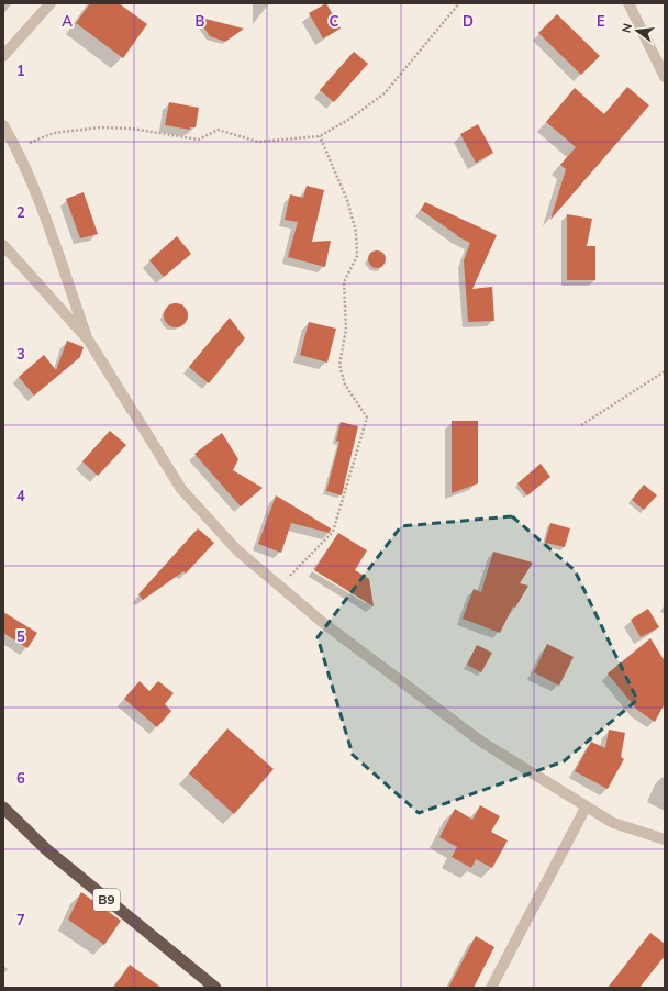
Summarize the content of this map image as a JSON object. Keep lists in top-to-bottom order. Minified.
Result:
{"streets":{"highway":["B9"]},"north":"left","grid":{"columns":["A","B","C","D","E"],"rows":["1","2","3","4","5","6","7"]}}
